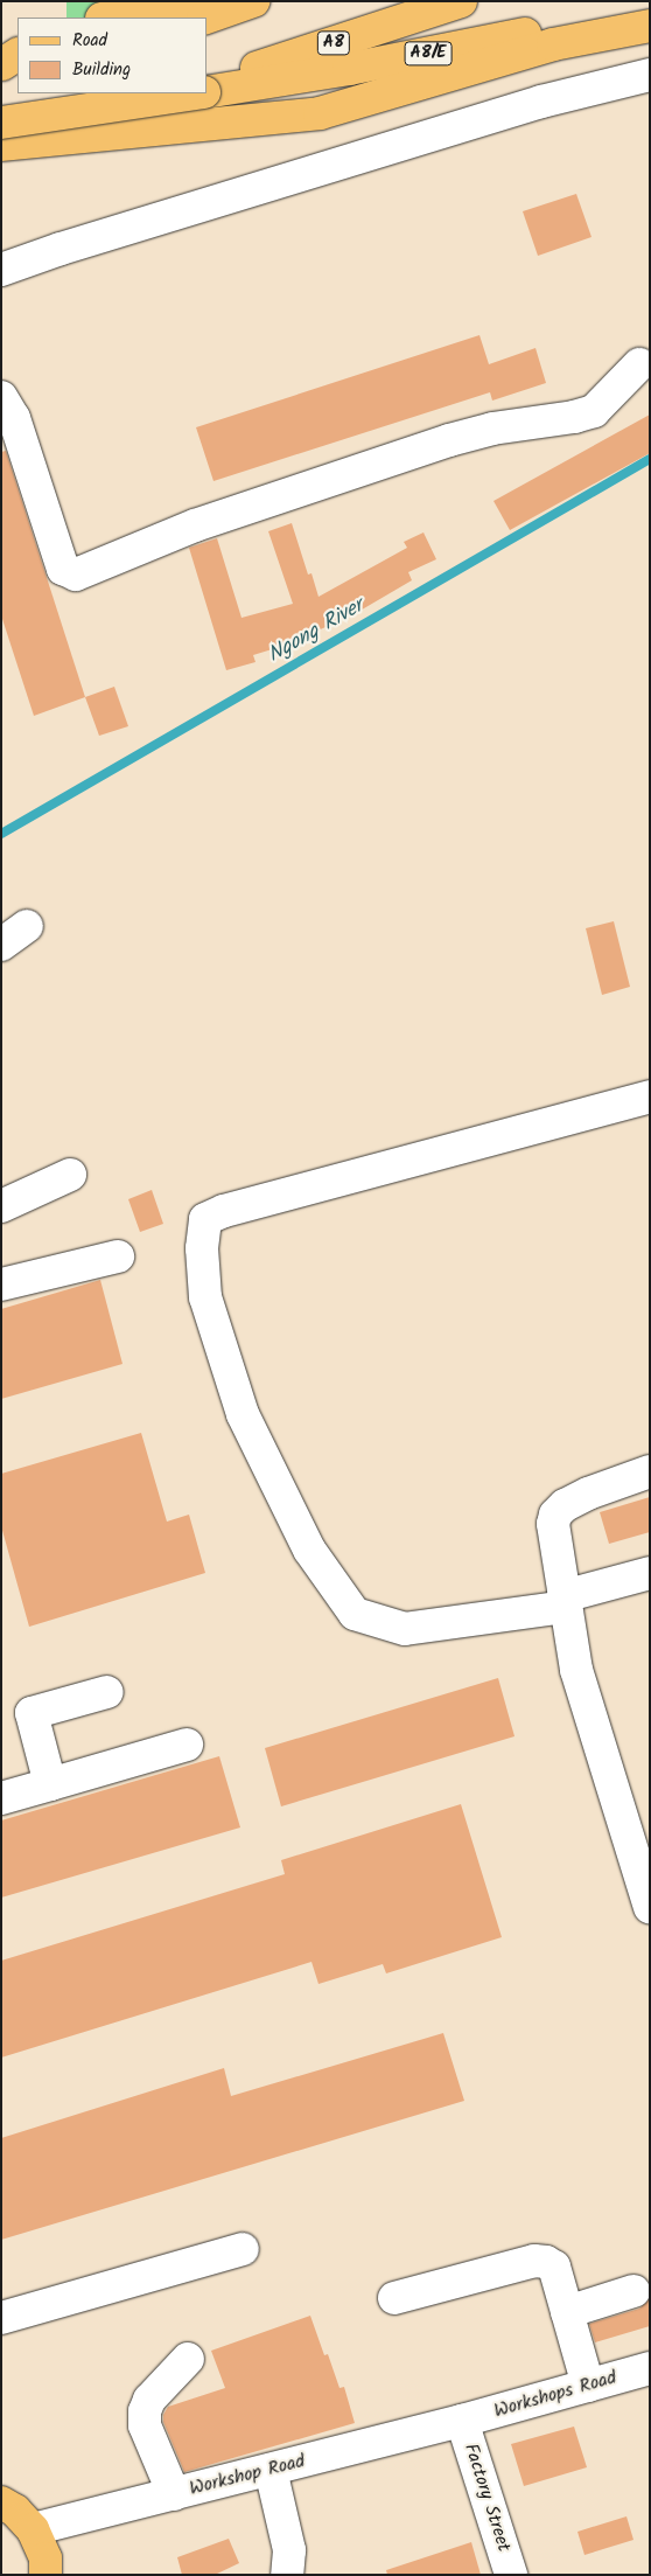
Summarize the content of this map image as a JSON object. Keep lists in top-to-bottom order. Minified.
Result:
{"streets":{"main road":["A8","A8/E"],"street":["Workshops Road","Workshop Road","Factory Street"]},"crossings":[["Workshops Road","Workshop Road"],["Workshops Road","Factory Street"],["Workshop Road","Factory Street"]],"water":["Ngong River"],"legend":["Road","Building"]}
